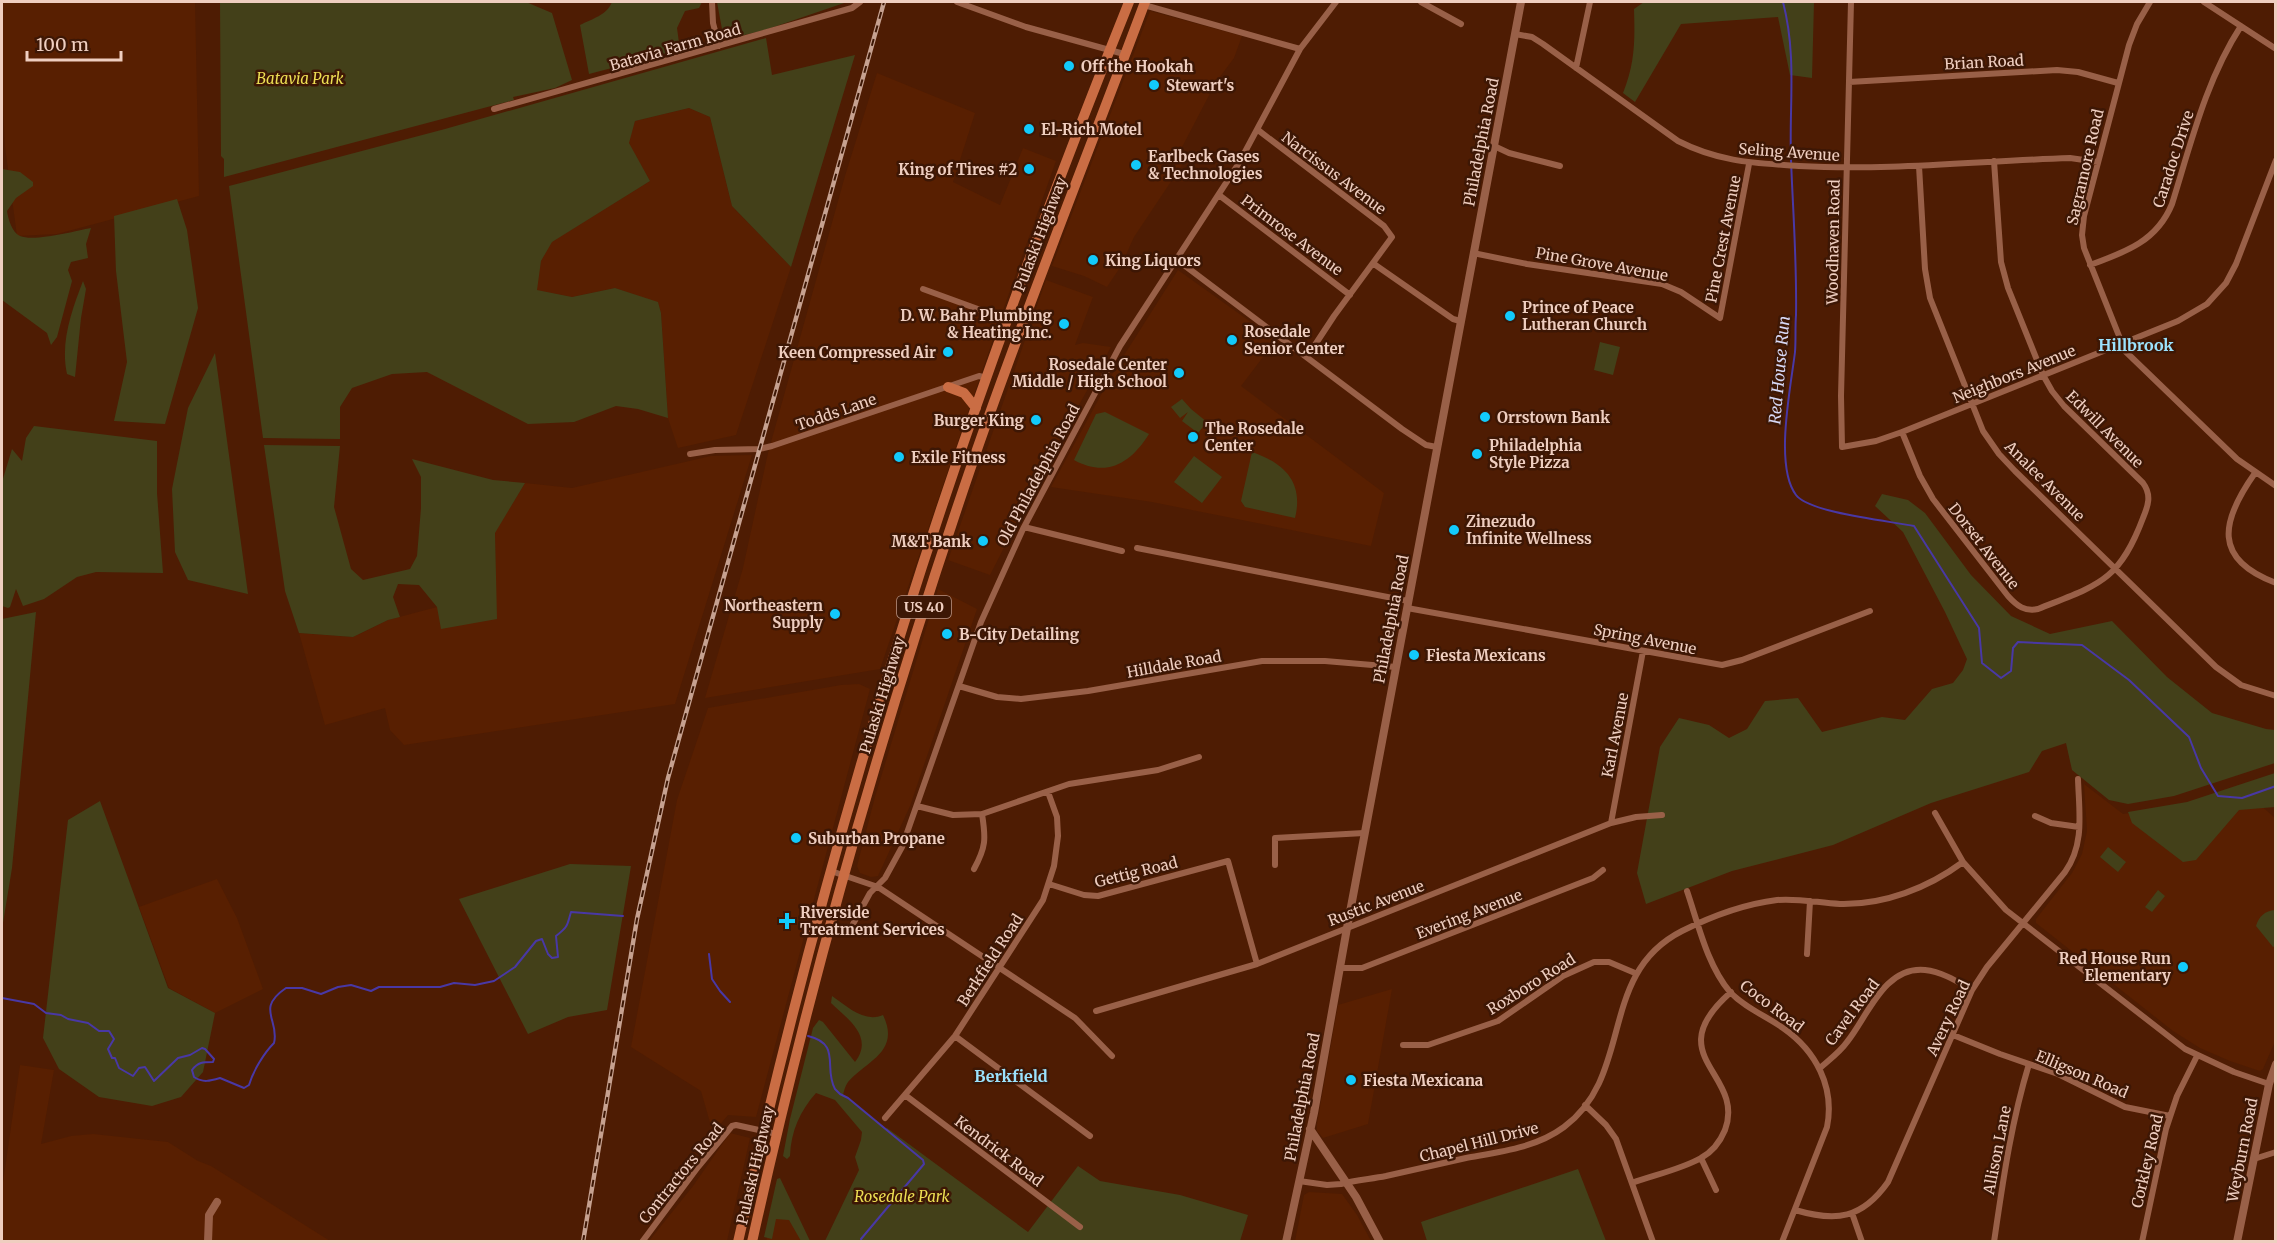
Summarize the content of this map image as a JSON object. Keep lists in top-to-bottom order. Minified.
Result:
{"streets":{"highway":["Pulaski Highway","US 40"],"main road":["Philadelphia Road","Weyburn Road"],"street":["Batavia Farm Road","Brian Road","Seling Avenue","Caradoc Drive","Sagramore Road","Narcissus Avenue","Primrose Avenue","Pine Crest Avenue","Woodhaven Road","Pine Grove Avenue","Neighbors Avenue","Todds Lane","Edwill Avenue","Old Philadelphia Road","Analee Avenue","Dorset Avenue","Spring Avenue","Hilldale Road","Karl Avenue","Gettig Road","Rustic Avenue","Evering Avenue","Berkfield Road","Roxboro Road","Coco Road","Cavel Road","Avery Road","Elligson Road","Chapel Hill Drive","Allison Lane","Kendrick Road","Corkley Road","Contractors Road"]},"crossings":[["Brian Road","Sagramore Road"],["Brian Road","Woodhaven Road"],["Philadelphia Road","Seling Avenue"],["Philadelphia Road","Pine Grove Avenue"],["Philadelphia Road","Spring Avenue"],["Philadelphia Road","Hilldale Road"],["Philadelphia Road","Rustic Avenue"],["Philadelphia Road","Evering Avenue"],["Philadelphia Road","Chapel Hill Drive"],["Seling Avenue","Sagramore Road"],["Seling Avenue","Pine Crest Avenue"],["Seling Avenue","Woodhaven Road"],["Seling Avenue","Edwill Avenue"],["Seling Avenue","Analee Avenue"],["Caradoc Drive","Sagramore Road"],["Sagramore Road","Neighbors Avenue"],["Narcissus Avenue","Old Philadelphia Road"],["Pulaski Highway","Todds Lane"],["Pulaski Highway","Contractors Road"],["Primrose Avenue","Old Philadelphia Road"],["Pine Crest Avenue","Pine Grove Avenue"],["Woodhaven Road","Neighbors Avenue"],["Neighbors Avenue","Edwill Avenue"],["Neighbors Avenue","Analee Avenue"],["Neighbors Avenue","Dorset Avenue"],["Edwill Avenue","Analee Avenue"],["Edwill Avenue","Dorset Avenue"],["Old Philadelphia Road","Hilldale Road"],["Analee Avenue","Dorset Avenue"],["Spring Avenue","Karl Avenue"],["Karl Avenue","Rustic Avenue"],["Gettig Road","Rustic Avenue"],["Gettig Road","Berkfield Road"],["Berkfield Road","Kendrick Road"],["Roxboro Road","Chapel Hill Drive"],["Coco Road","Cavel Road"],["Coco Road","Avery Road"],["Coco Road","Chapel Hill Drive"],["Cavel Road","Avery Road"],["Avery Road","Elligson Road"],["Elligson Road","Allison Lane"],["Elligson Road","Corkley Road"]],"districts":["Hillbrook","Berkfield"],"water":["Red House Run"],"parks":["Batavia Park","Rosedale Park"],"places":{"other":["Off the Hookah","Stewart's","El-Rich Motel","Earlbeck Gases & Technologies","King of Tires #2","King Liquors","Prince of Peace Lutheran Church","D. W. Bahr Plumbing & Heating Inc.","Rosedale Senior Center","Keen Compressed Air","Rosedale Center Middle / High School","Orrstown Bank","Burger King","The Rosedale Center","Philadelphia Style Pizza","Exile Fitness","Zinezudo Infinite Wellness","M&T Bank","Northeastern Supply","B-City Detailing","Fiesta Mexicans","Suburban Propane","Red House Run Elementary","Fiesta Mexicana"],"health":["Riverside Treatment Services"]},"scale_bar":"100 m"}
